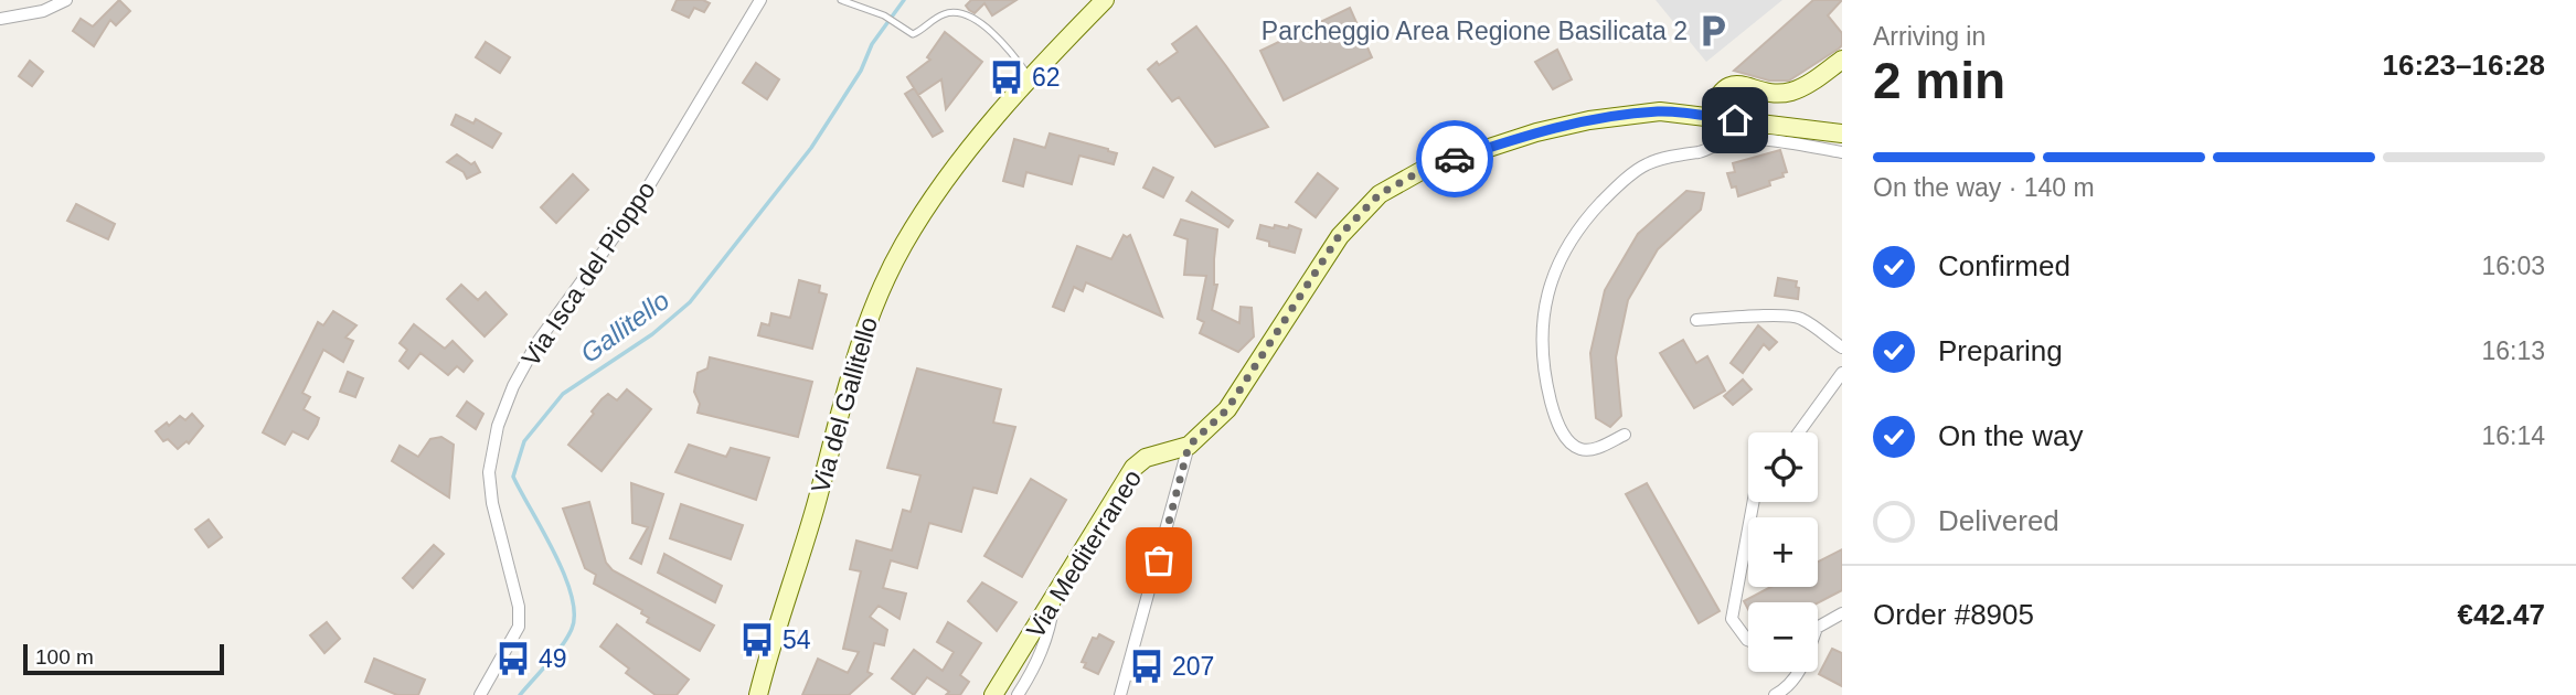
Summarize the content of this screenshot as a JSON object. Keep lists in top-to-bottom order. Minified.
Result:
{"streets":{"street":["Via Isca del Pioppo","Via del Gallitello","Via Mediterraneo"]},"water":["Gallitello"],"places":{"parking":["Parcheggio Area Regione Basilicata 2"],"bus stop":["62","54","49","207"]},"scale_bar":"100 m","page":{"heading":["2 min","Arriving in","16:23–16:28"],"panel":["Order #8905","€42.47"],"bar":"On the way · 140 m","list":[["Confirmed","16:03"],["Preparing","16:13"],["On the way","16:14"],"Delivered"],"map_buttons":["+","−"],"scale":"100 m"}}
